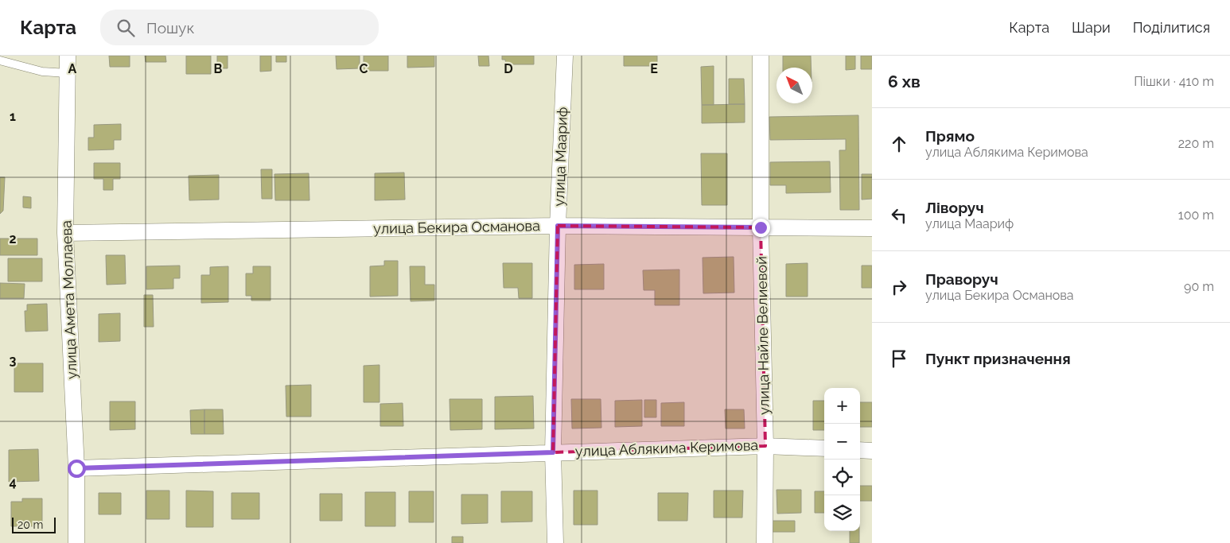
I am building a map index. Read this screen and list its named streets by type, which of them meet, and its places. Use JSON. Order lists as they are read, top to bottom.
{
  "streets": {
    "street": [
      "улица Маариф",
      "улица Бекира Османова",
      "улица Амета Моллаева",
      "улица Найле Велиевой",
      "улица Аблякима Керимова"
    ]
  },
  "crossings": [
    ["улица Маариф", "улица Бекира Османова"],
    ["улица Маариф", "улица Аблякима Керимова"],
    ["улица Бекира Османова", "улица Амета Моллаева"],
    ["улица Бекира Османова", "улица Найле Велиевой"],
    ["улица Амета Моллаева", "улица Аблякима Керимова"],
    ["улица Найле Велиевой", "улица Аблякима Керимова"]
  ],
  "scale_bar": "20 m",
  "north": "top left",
  "page": {
    "header": "Карта",
    "search": "Пошук",
    "nav": ["Карта", "Шари", "Поділитися"],
    "heading": ["6 хв", "Пішки · 410 m"],
    "list": [
      ["Прямо", "улица Аблякима Керимова", "220 m"],
      ["Ліворуч", "улица Маариф", "100 m"],
      ["Праворуч", "улица Бекира Османова", "90 m"],
      "Пункт призначення"
    ],
    "map_buttons": ["+", "−"],
    "scale": "20 m"
  },
  "grid": {
    "columns": [
      "A",
      "B",
      "C",
      "D",
      "E"
    ],
    "rows": [
      "1",
      "2",
      "3",
      "4"
    ]
  }
}
